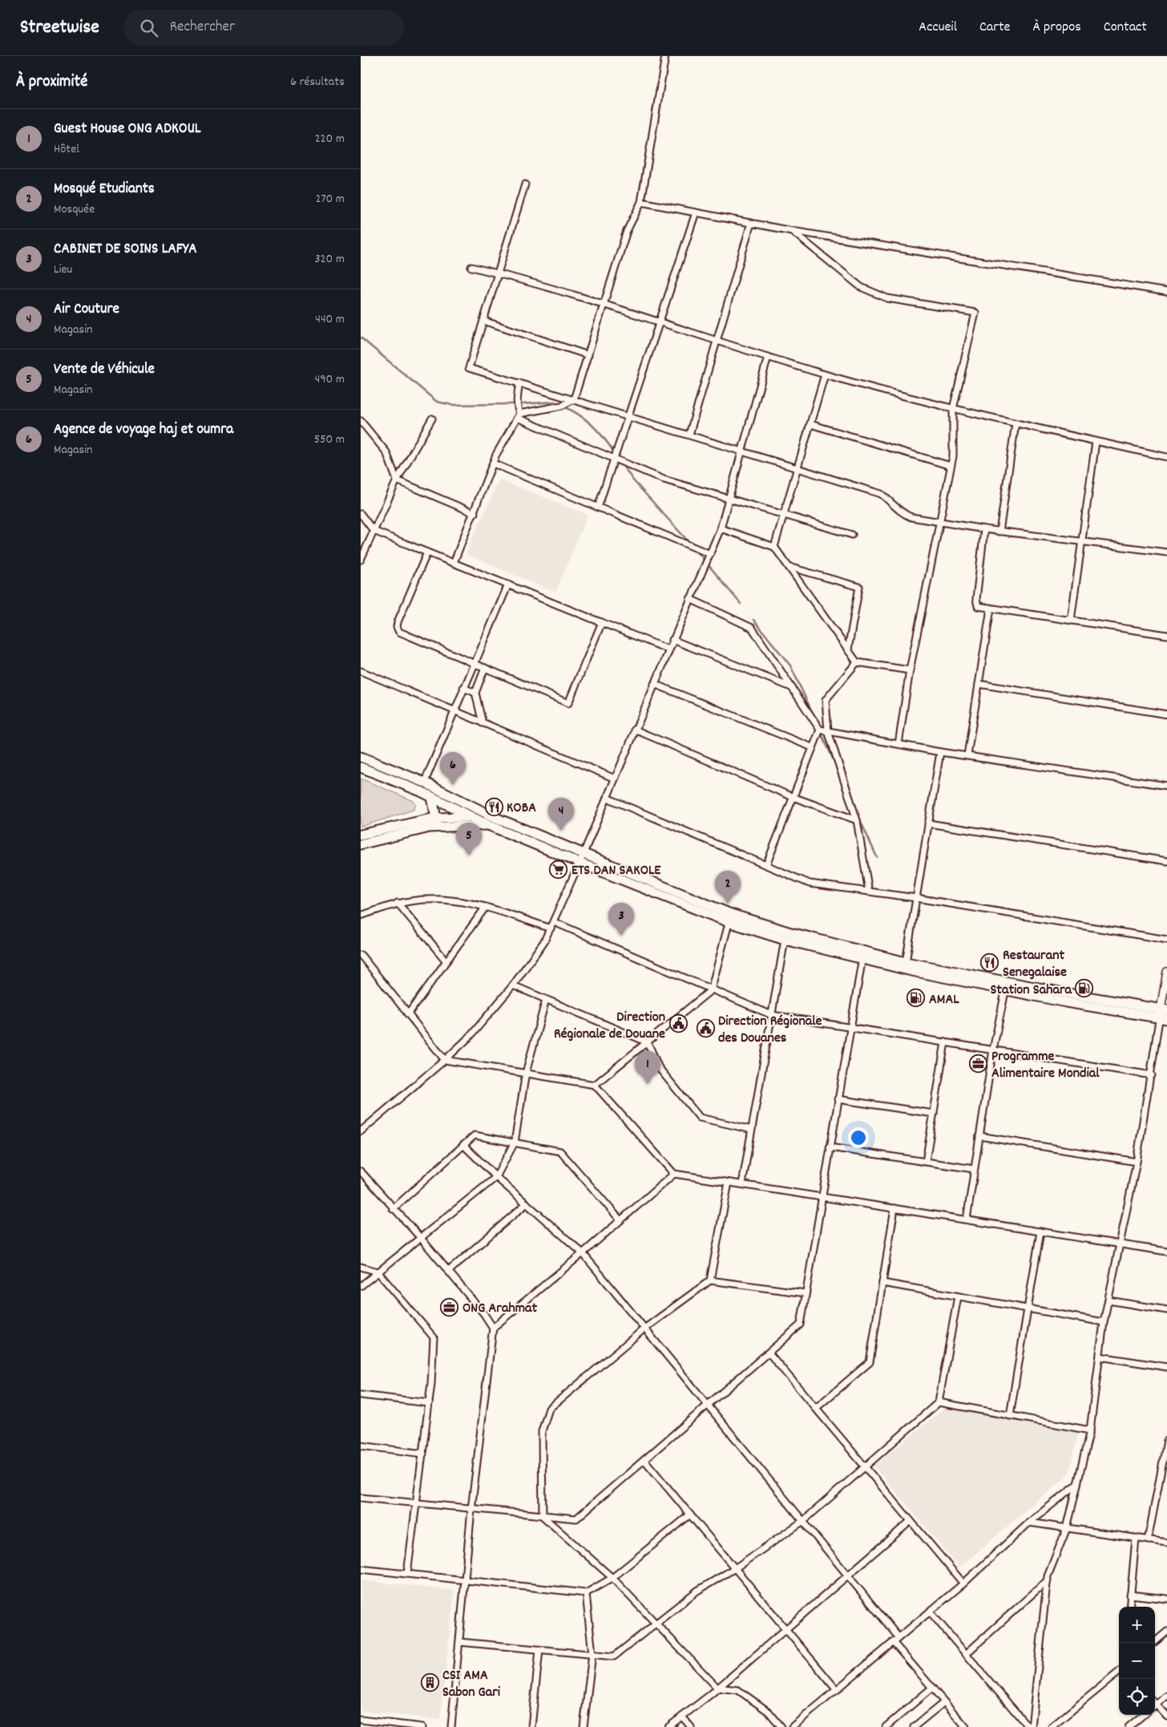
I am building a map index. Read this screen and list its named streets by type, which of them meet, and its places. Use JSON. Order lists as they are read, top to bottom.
{
  "places": {
    "restaurant": ["KOBA", "Restaurant Senegalaise"],
    "supermarket": ["ETS DAN SAKOLE"],
    "fuel station": ["Station Sahara", "AMAL"],
    "public building": ["Direction Régionale de Douane", "Direction Régionale des Douanes"],
    "office": ["Programme Alimentaire Mondial", "ONG Arahmat"],
    "building": ["CSI AMA Sabon Gari"]
  },
  "page": {
    "header": "Streetwise",
    "search": "Rechercher",
    "nav": [
      "Accueil",
      "Carte",
      "À propos",
      "Contact"
    ],
    "heading": ["À proximité", "6 résultats"],
    "list": [
      {
        "mark": "1",
        "name": "Guest House ONG ADKOUL",
        "note": "Hôtel",
        "value": "220 m"
      },
      {
        "mark": "2",
        "name": "Mosqué Etudiants",
        "note": "Mosquée",
        "value": "270 m"
      },
      {
        "mark": "3",
        "name": "CABINET DE SOINS LAFYA",
        "note": "Lieu",
        "value": "320 m"
      },
      {
        "mark": "4",
        "name": "Air Couture",
        "note": "Magasin",
        "value": "440 m"
      },
      {
        "mark": "5",
        "name": "Vente de Véhicule",
        "note": "Magasin",
        "value": "490 m"
      },
      {
        "mark": "6",
        "name": "Agence de voyage haj et oumra",
        "note": "Magasin",
        "value": "550 m"
      }
    ],
    "pins": [
      "6",
      "4",
      "5",
      "2",
      "3",
      "1"
    ],
    "map_buttons": ["+", "−"]
  }
}
